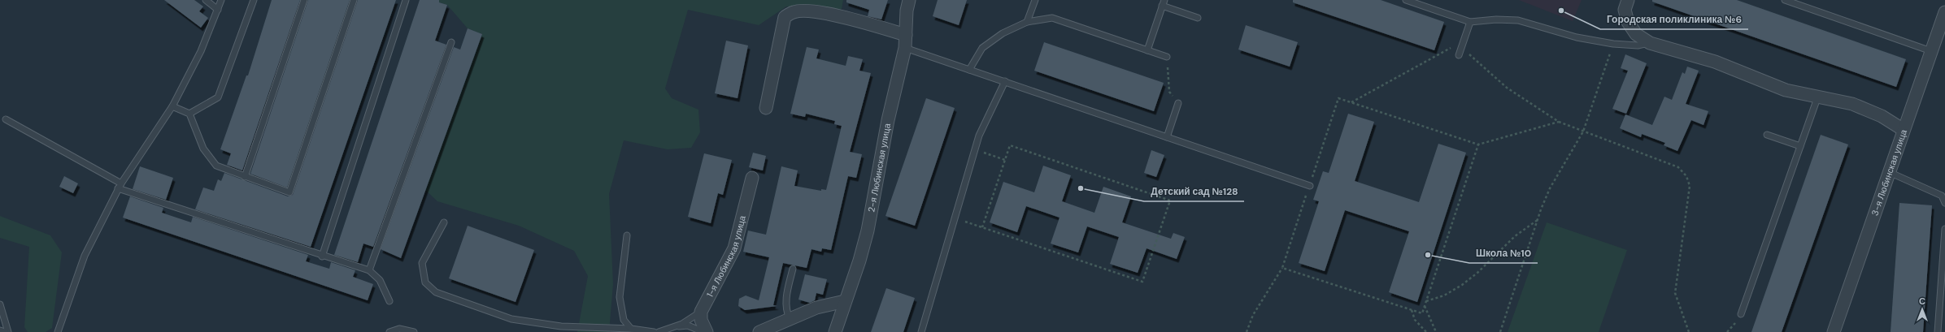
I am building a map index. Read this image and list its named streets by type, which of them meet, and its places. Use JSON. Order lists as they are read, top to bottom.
{
  "streets": {
    "street": ["2-я Любинская улица", "3-я Любинская улица", "1-я Любинская улица"]
  },
  "places": ["Городская поликлиника №6", "Детский сад №128", "Школа №10"],
  "north": "top"
}
